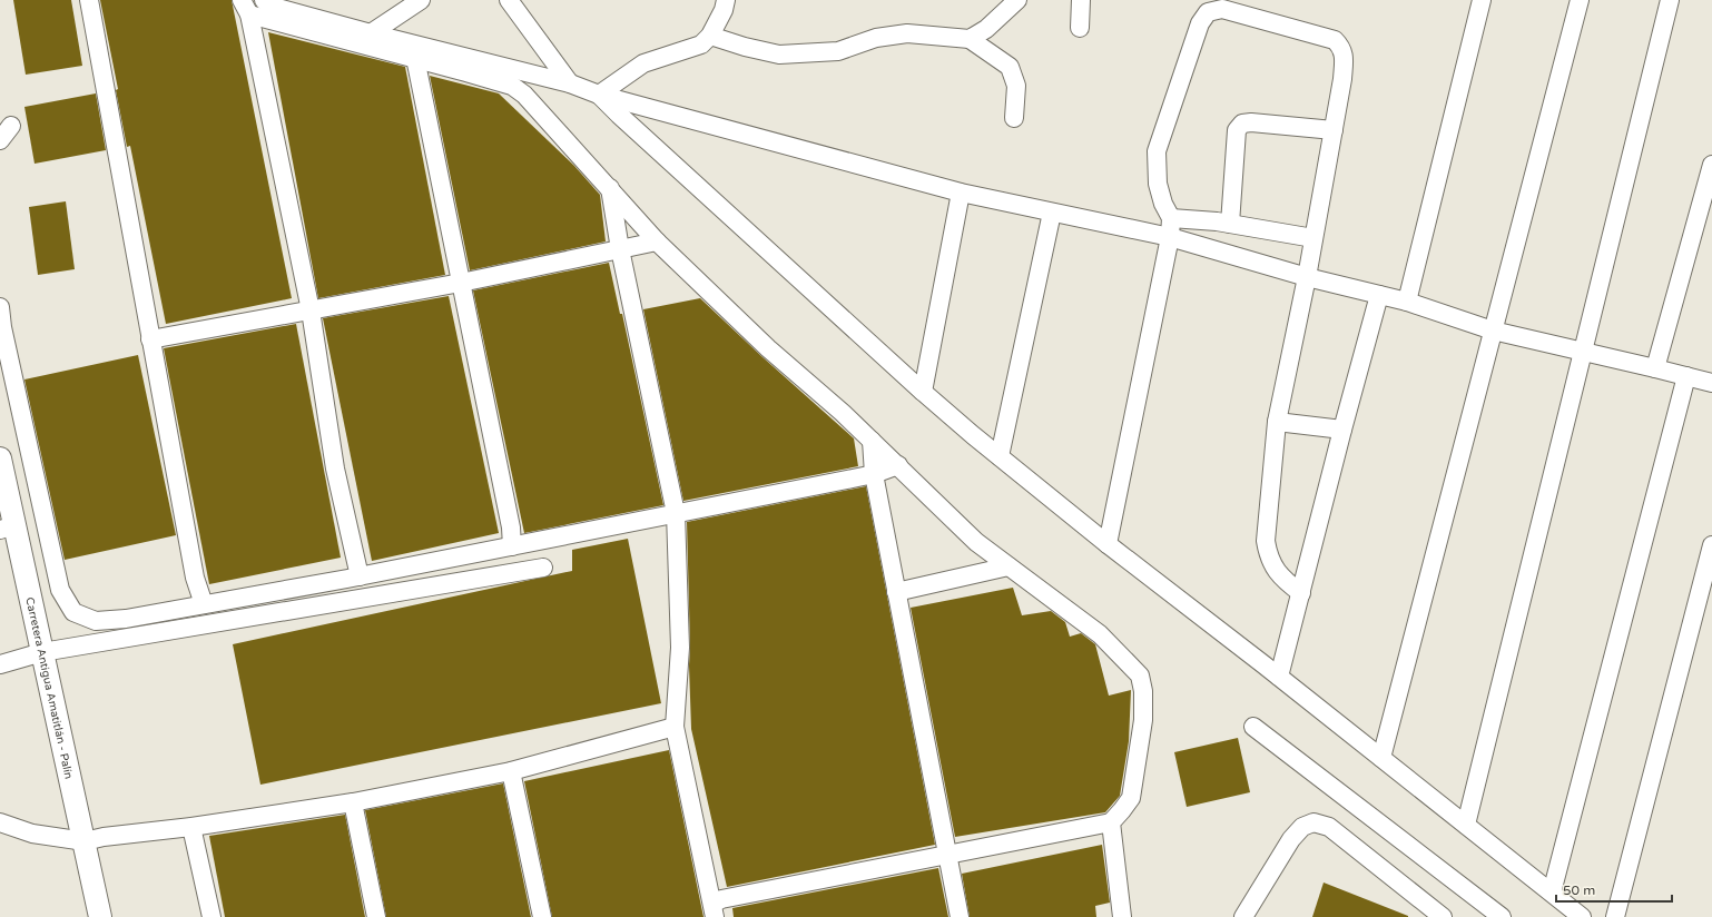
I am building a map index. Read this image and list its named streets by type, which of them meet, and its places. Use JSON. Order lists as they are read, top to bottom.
{
  "streets": {
    "main road": ["Carretera Antigua Amatitlán - Palín"]
  },
  "scale_bar": "50 m"
}
